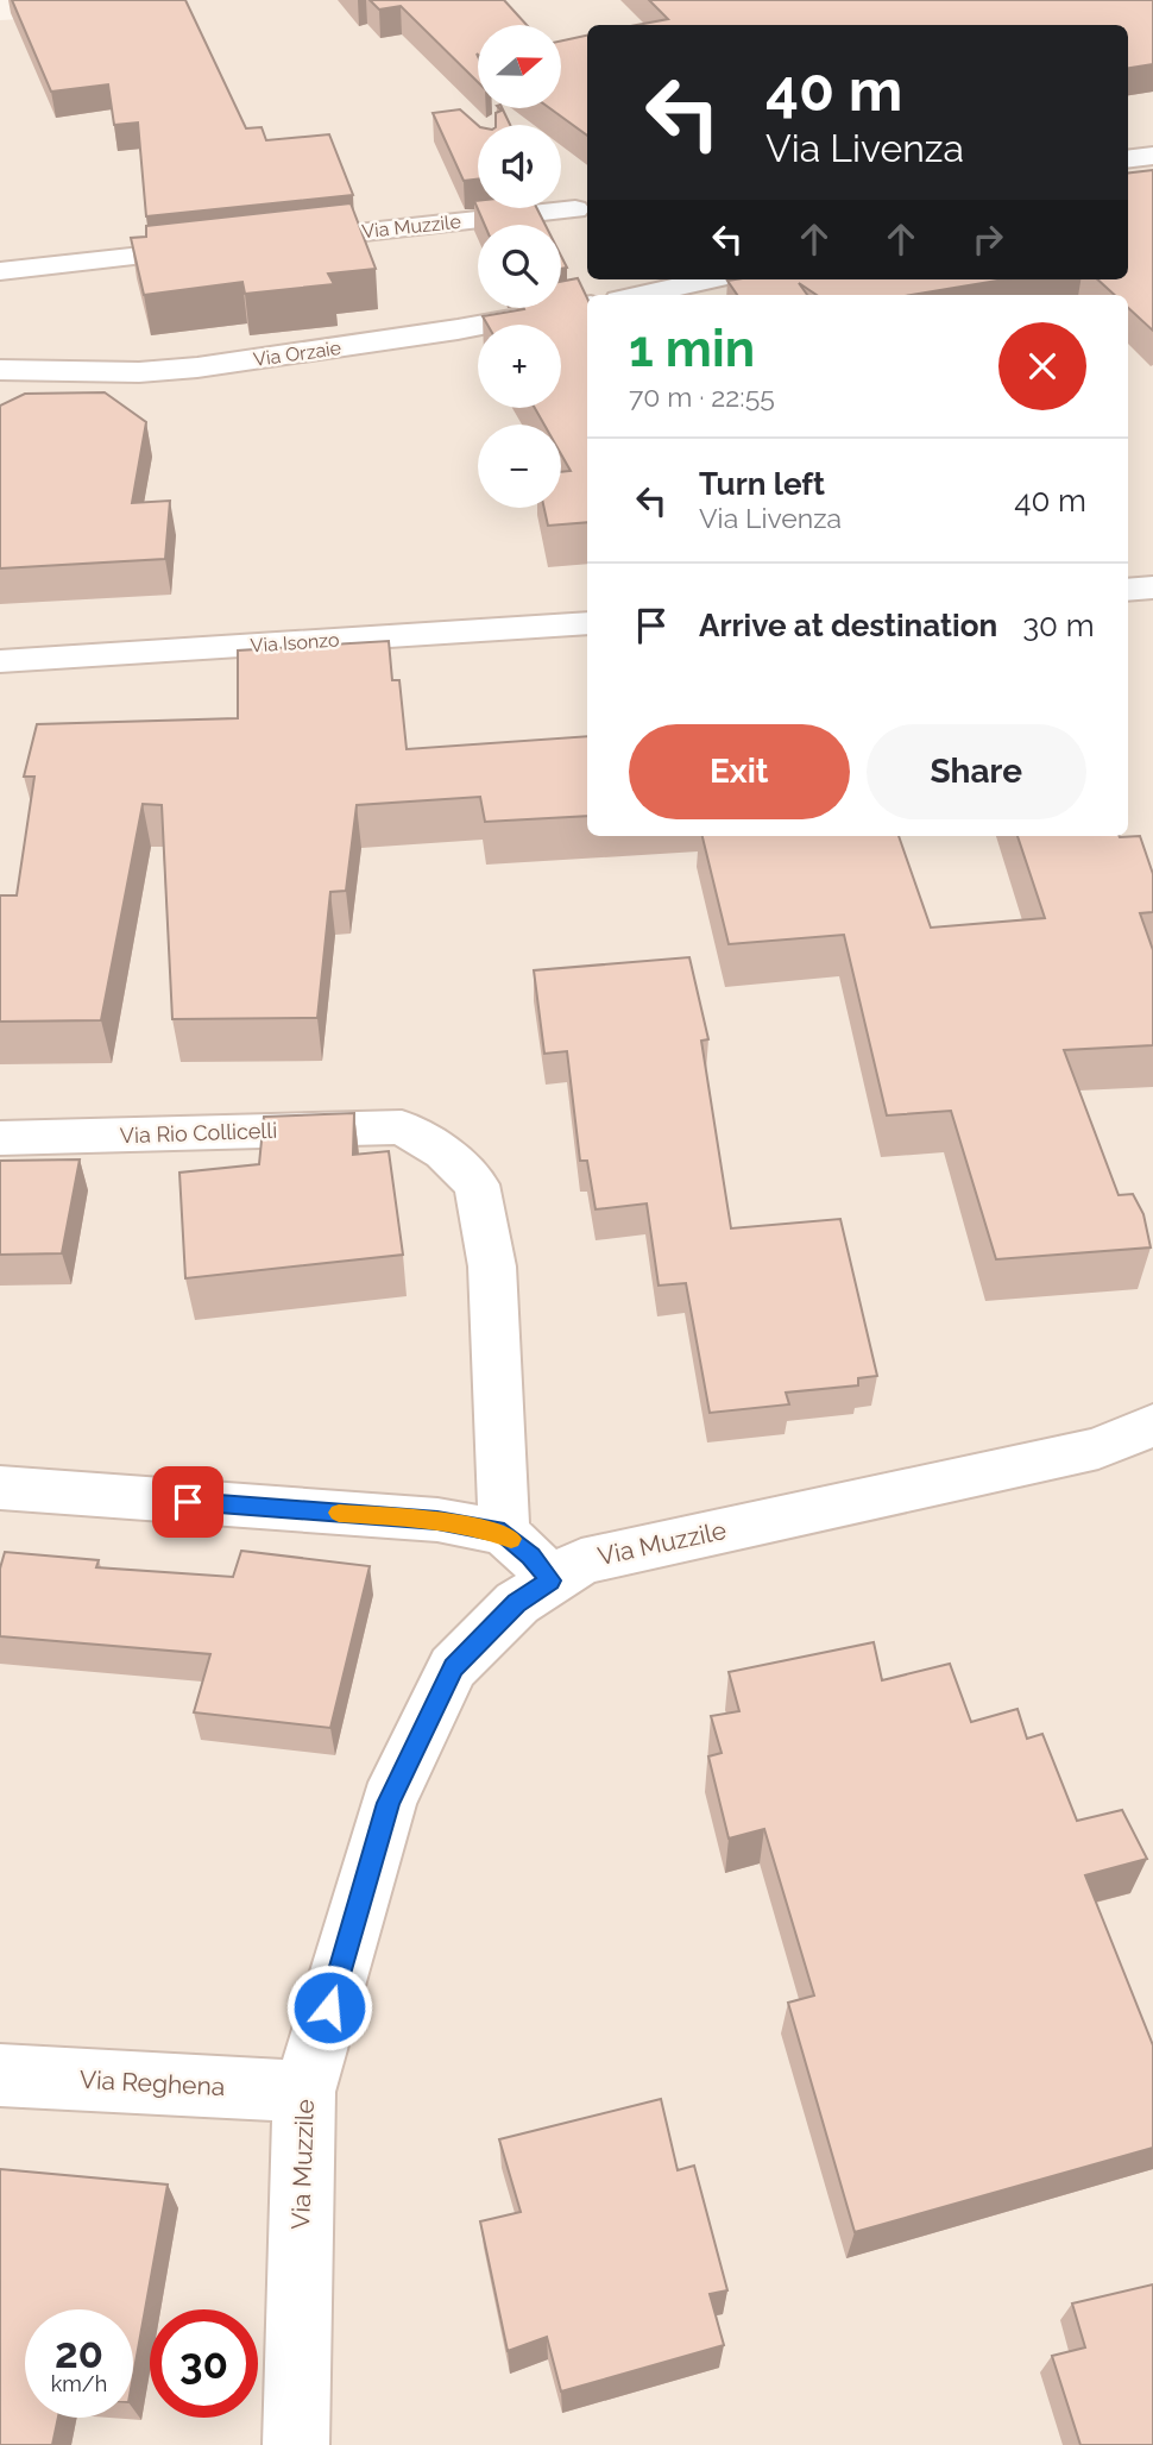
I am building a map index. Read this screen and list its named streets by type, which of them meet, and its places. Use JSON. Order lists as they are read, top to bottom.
{
  "streets": {
    "street": [
      "Via Muzzile",
      "Via Orzaie",
      "Via Isonzo",
      "Via Rio Collicelli",
      "Via Reghena"
    ]
  },
  "crossings": [
    ["Via Muzzile", "Via Reghena"]
  ],
  "north": "right",
  "page": {
    "map_buttons": ["+", "−"],
    "turn": ["40 m", "Via Livenza"],
    "heading": ["1 min", "70 m · 22:55"],
    "list": [
      {
        "name": "Turn left",
        "note": "Via Livenza",
        "value": "40 m"
      },
      {
        "name": "Arrive at destination",
        "value": "30 m"
      }
    ],
    "buttons": ["Exit", "Share"],
    "speed": "20 km/h",
    "limit": "30"
  }
}
